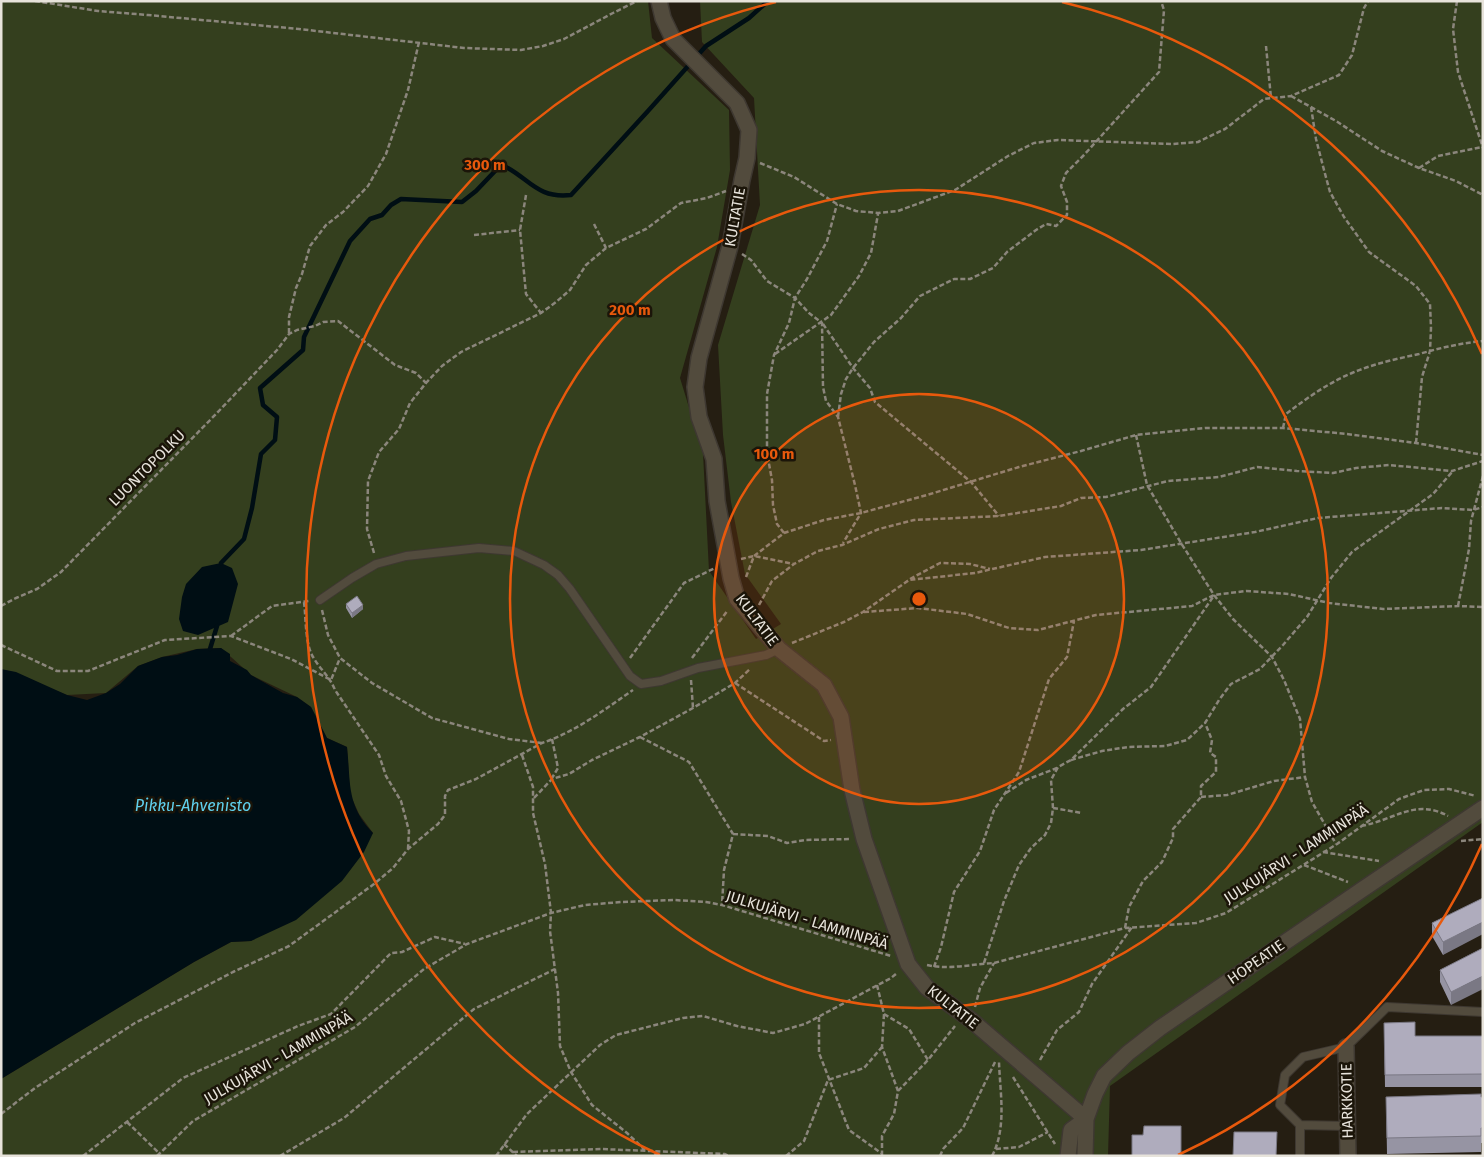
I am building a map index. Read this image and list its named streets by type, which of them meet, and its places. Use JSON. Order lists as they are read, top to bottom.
{
  "streets": {
    "street": ["KULTATIE", "HOPEATIE", "HARKKOTIE"],
    "path": ["LUONTOPOLKU", "JULKUJÄRVI - LAMMINPÄÄ"]
  },
  "crossings": [
    ["KULTATIE", "JULKUJÄRVI - LAMMINPÄÄ"],
    ["KULTATIE", "HOPEATIE"],
    ["JULKUJÄRVI - LAMMINPÄÄ", "HOPEATIE"]
  ],
  "water": ["Pikku-Ahvenisto"],
  "rings": ["300 m", "200 m", "100 m"]
}
